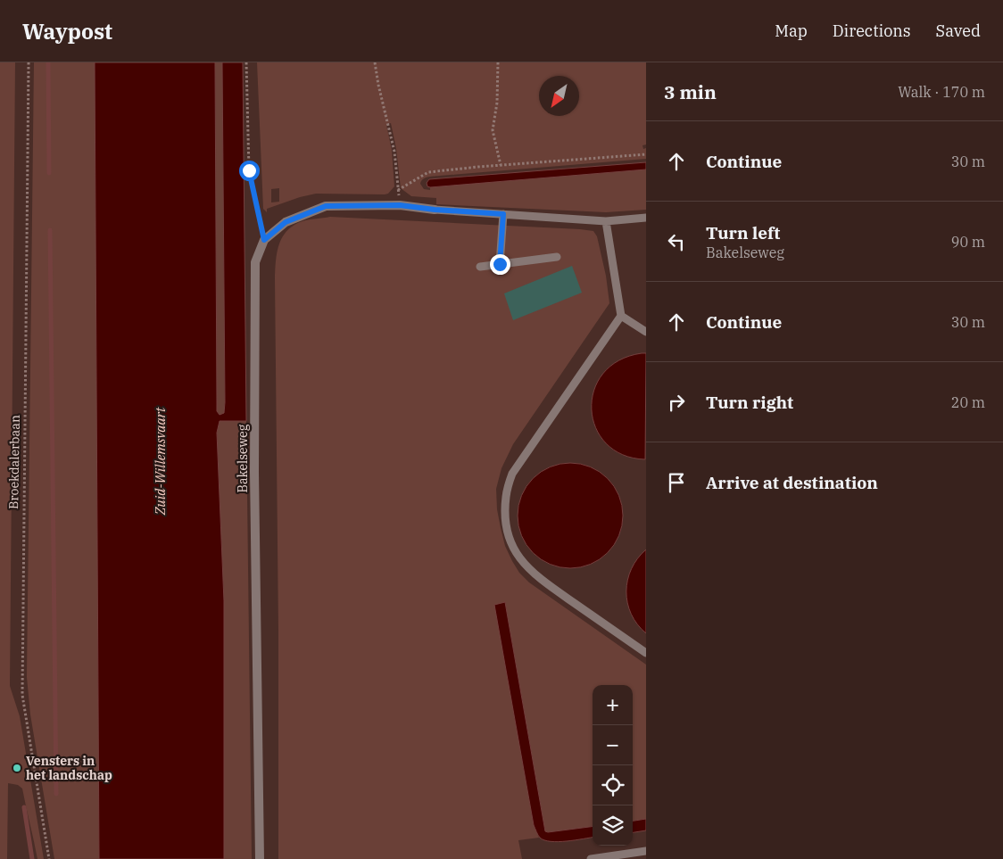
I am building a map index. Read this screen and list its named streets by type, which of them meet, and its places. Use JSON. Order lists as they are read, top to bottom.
{
  "streets": {
    "street": ["Bakelseweg"],
    "path": ["Broekdalerbaan"]
  },
  "water": ["Zuid-Willemsvaart"],
  "places": ["Vensters in het landschap"],
  "north": "bottom left",
  "page": {
    "header": "Waypost",
    "nav": ["Map", "Directions", "Saved"],
    "heading": ["3 min", "Walk · 170 m"],
    "list": [
      ["Continue", "30 m"],
      ["Turn left", "Bakelseweg", "90 m"],
      ["Continue", "30 m"],
      ["Turn right", "20 m"],
      "Arrive at destination"
    ],
    "map_buttons": ["+", "−"]
  }
}
